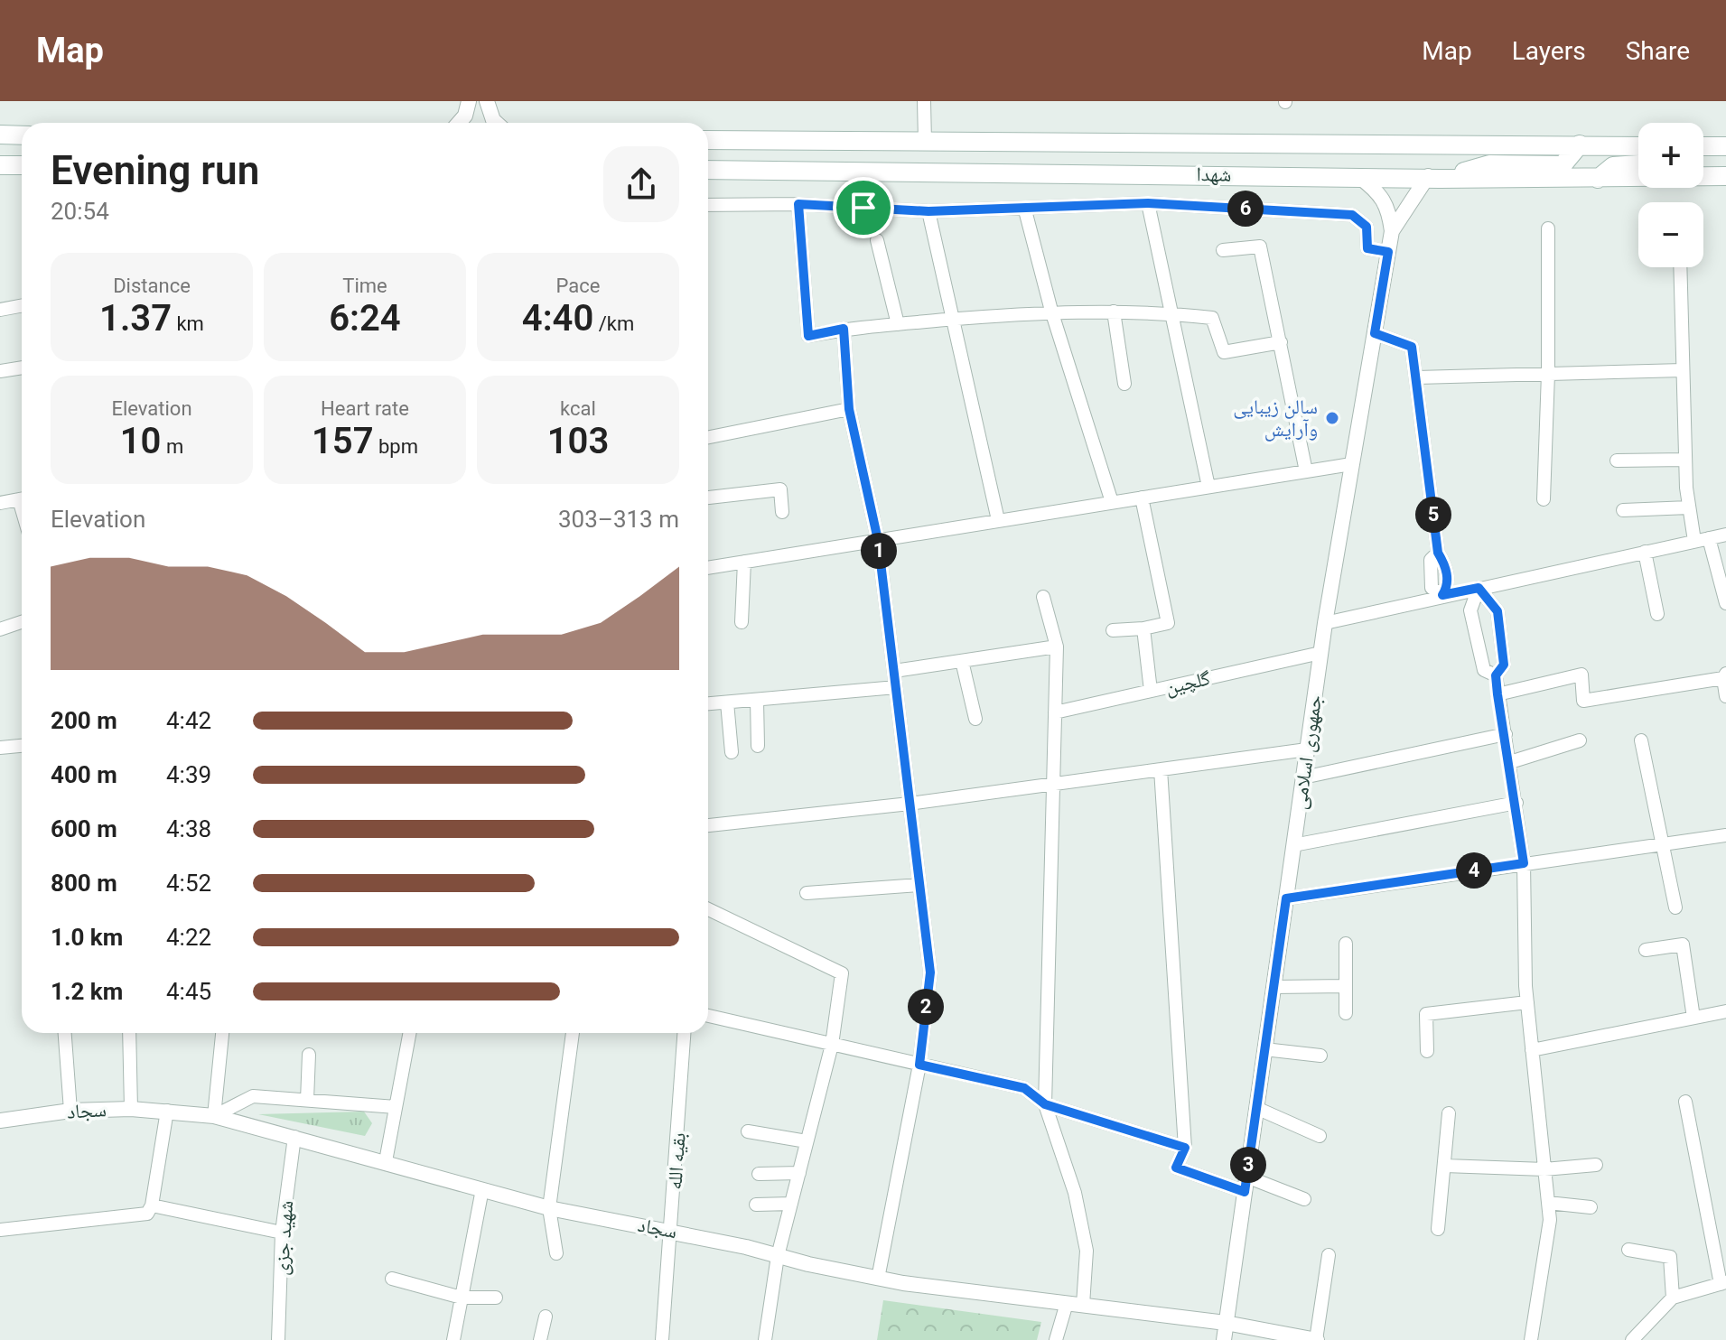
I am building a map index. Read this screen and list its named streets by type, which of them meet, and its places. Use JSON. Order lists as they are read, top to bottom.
{
  "streets": {
    "main road": ["شهدا"],
    "street": [
      "گلچین",
      "جمهوری اسلامی",
      "سجاد",
      "بقیه الله",
      "شهید جزی"
    ]
  },
  "crossings": [
    ["شهدا", "جمهوری اسلامی"],
    ["گلچین", "جمهوری اسلامی"],
    ["جمهوری اسلامی", "سجاد"],
    ["سجاد", "بقیه الله"],
    ["سجاد", "شهید جزی"]
  ],
  "places": ["سالن زیبایی وآرایش"],
  "page": {
    "header": "Map",
    "nav": ["Map", "Layers", "Share"],
    "map_buttons": ["+", "−"],
    "heading": ["Evening run", "20:54"],
    "pins": [
      "6",
      "5",
      "1",
      "4",
      "2",
      "3"
    ],
    "stats": [
      ["Distance", "1.37 km"],
      ["Time", "6:24"],
      ["Pace", "4:40 /km"],
      ["Elevation", "10 m"],
      ["Heart rate", "157 bpm"],
      ["kcal", "103"]
    ],
    "chart": ["Elevation", "303–313 m"],
    "list": [
      {
        "name": "200 m",
        "note": "4:42"
      },
      {
        "name": "400 m",
        "note": "4:39"
      },
      {
        "name": "600 m",
        "note": "4:38"
      },
      {
        "name": "800 m",
        "note": "4:52"
      },
      {
        "name": "1.0 km",
        "note": "4:22"
      },
      {
        "name": "1.2 km",
        "note": "4:45"
      }
    ]
  }
}
